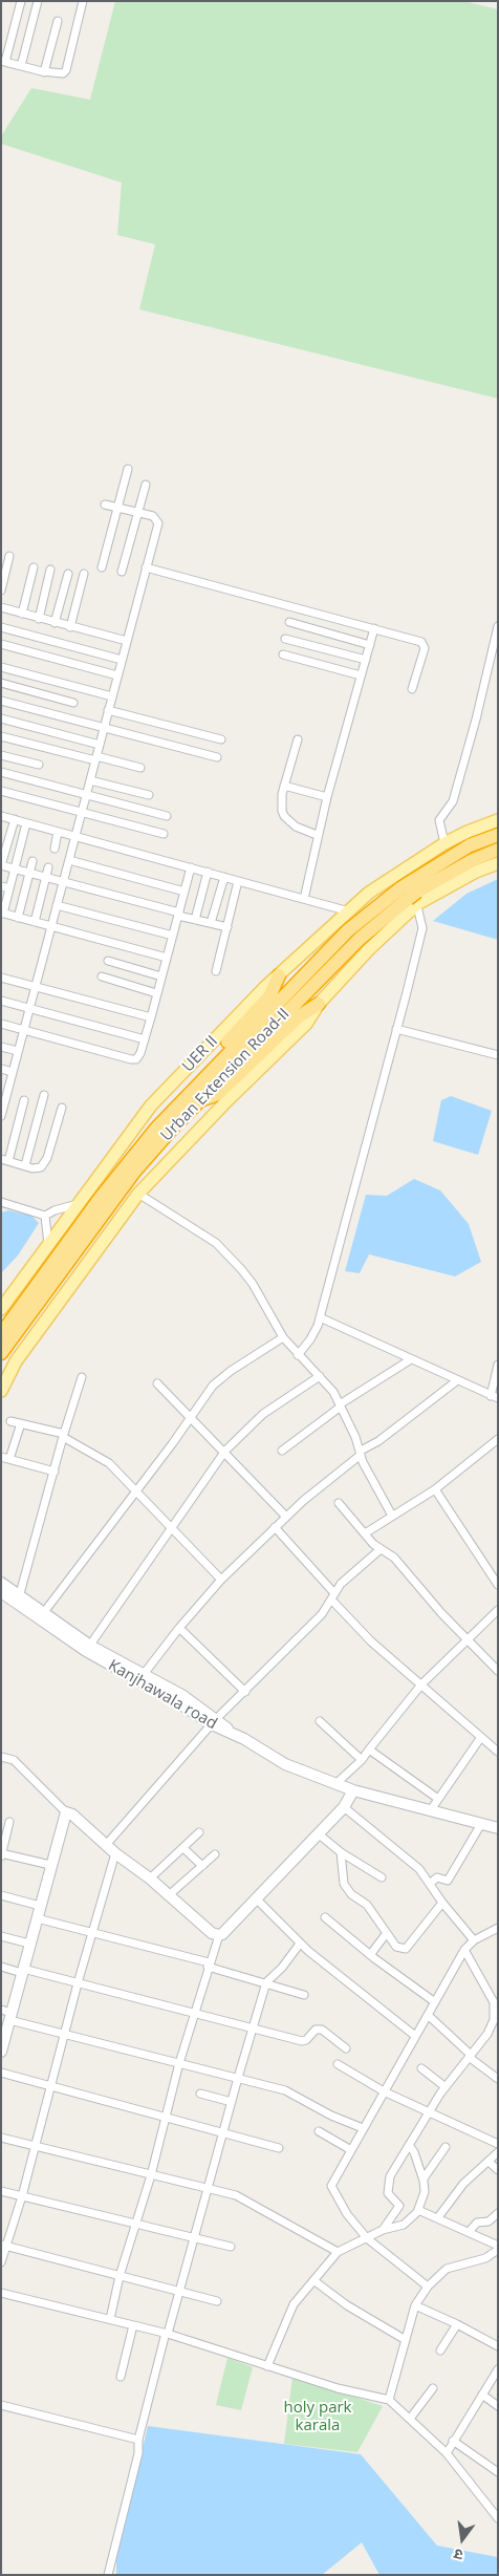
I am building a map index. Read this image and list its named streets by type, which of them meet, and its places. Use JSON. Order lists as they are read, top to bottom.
{
  "streets": {
    "highway": ["Urban Extension Road-II"],
    "main road": ["UER II"],
    "street": ["Kanjhawala road"]
  },
  "crossings": [
    ["UER II", "Urban Extension Road-II"]
  ],
  "parks": ["holy park karala"],
  "north": "bottom"
}
